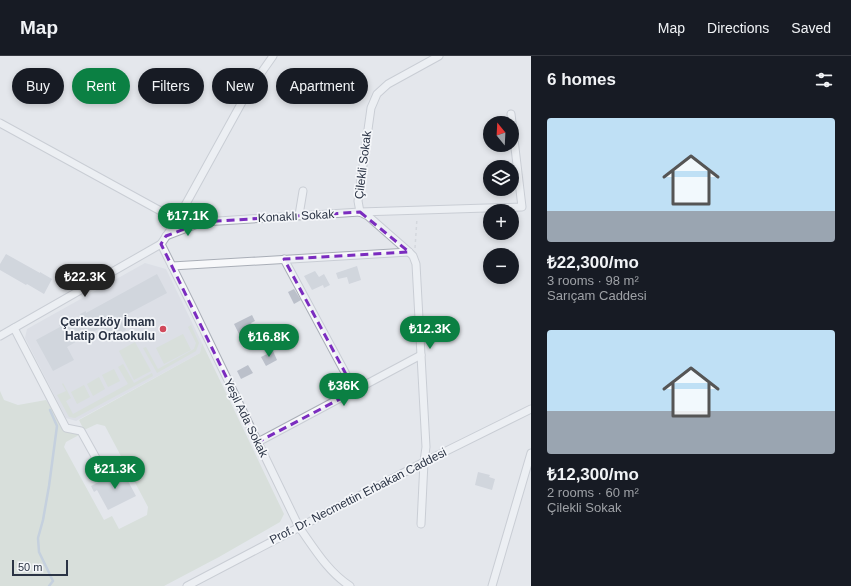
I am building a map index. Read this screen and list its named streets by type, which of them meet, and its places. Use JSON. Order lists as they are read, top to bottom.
{
  "streets": {
    "street": [
      "Çilekli Sokak",
      "Konaklı Sokak",
      "Yeşil Ada Sokak",
      "Prof. Dr. Necmettin Erbakan Caddesi"
    ]
  },
  "crossings": [
    ["Çilekli Sokak", "Konaklı Sokak"],
    ["Yeşil Ada Sokak", "Prof. Dr. Necmettin Erbakan Caddesi"]
  ],
  "places": ["Çerkezköy İmam Hatip Ortaokulu"],
  "scale_bar": "50 m",
  "north": "top",
  "page": {
    "header": "Map",
    "nav": ["Map", "Directions", "Saved"],
    "heading": "6 homes",
    "chip": [
      "Buy",
      "Rent",
      "Filters",
      "New",
      "Apartment"
    ],
    "list": [
      {
        "name": "₺22,300/mo",
        "note": "3 rooms · 98 m² · Sarıçam Caddesi"
      },
      {
        "name": "₺12,300/mo",
        "note": "2 rooms · 60 m² · Çilekli Sokak"
      }
    ],
    "map_buttons": ["+", "−"],
    "price": [
      "₺17.1K",
      "₺22.3K",
      "₺12.3K",
      "₺16.8K",
      "₺36K",
      "₺21.3K"
    ],
    "scale": "50 m"
  }
}
